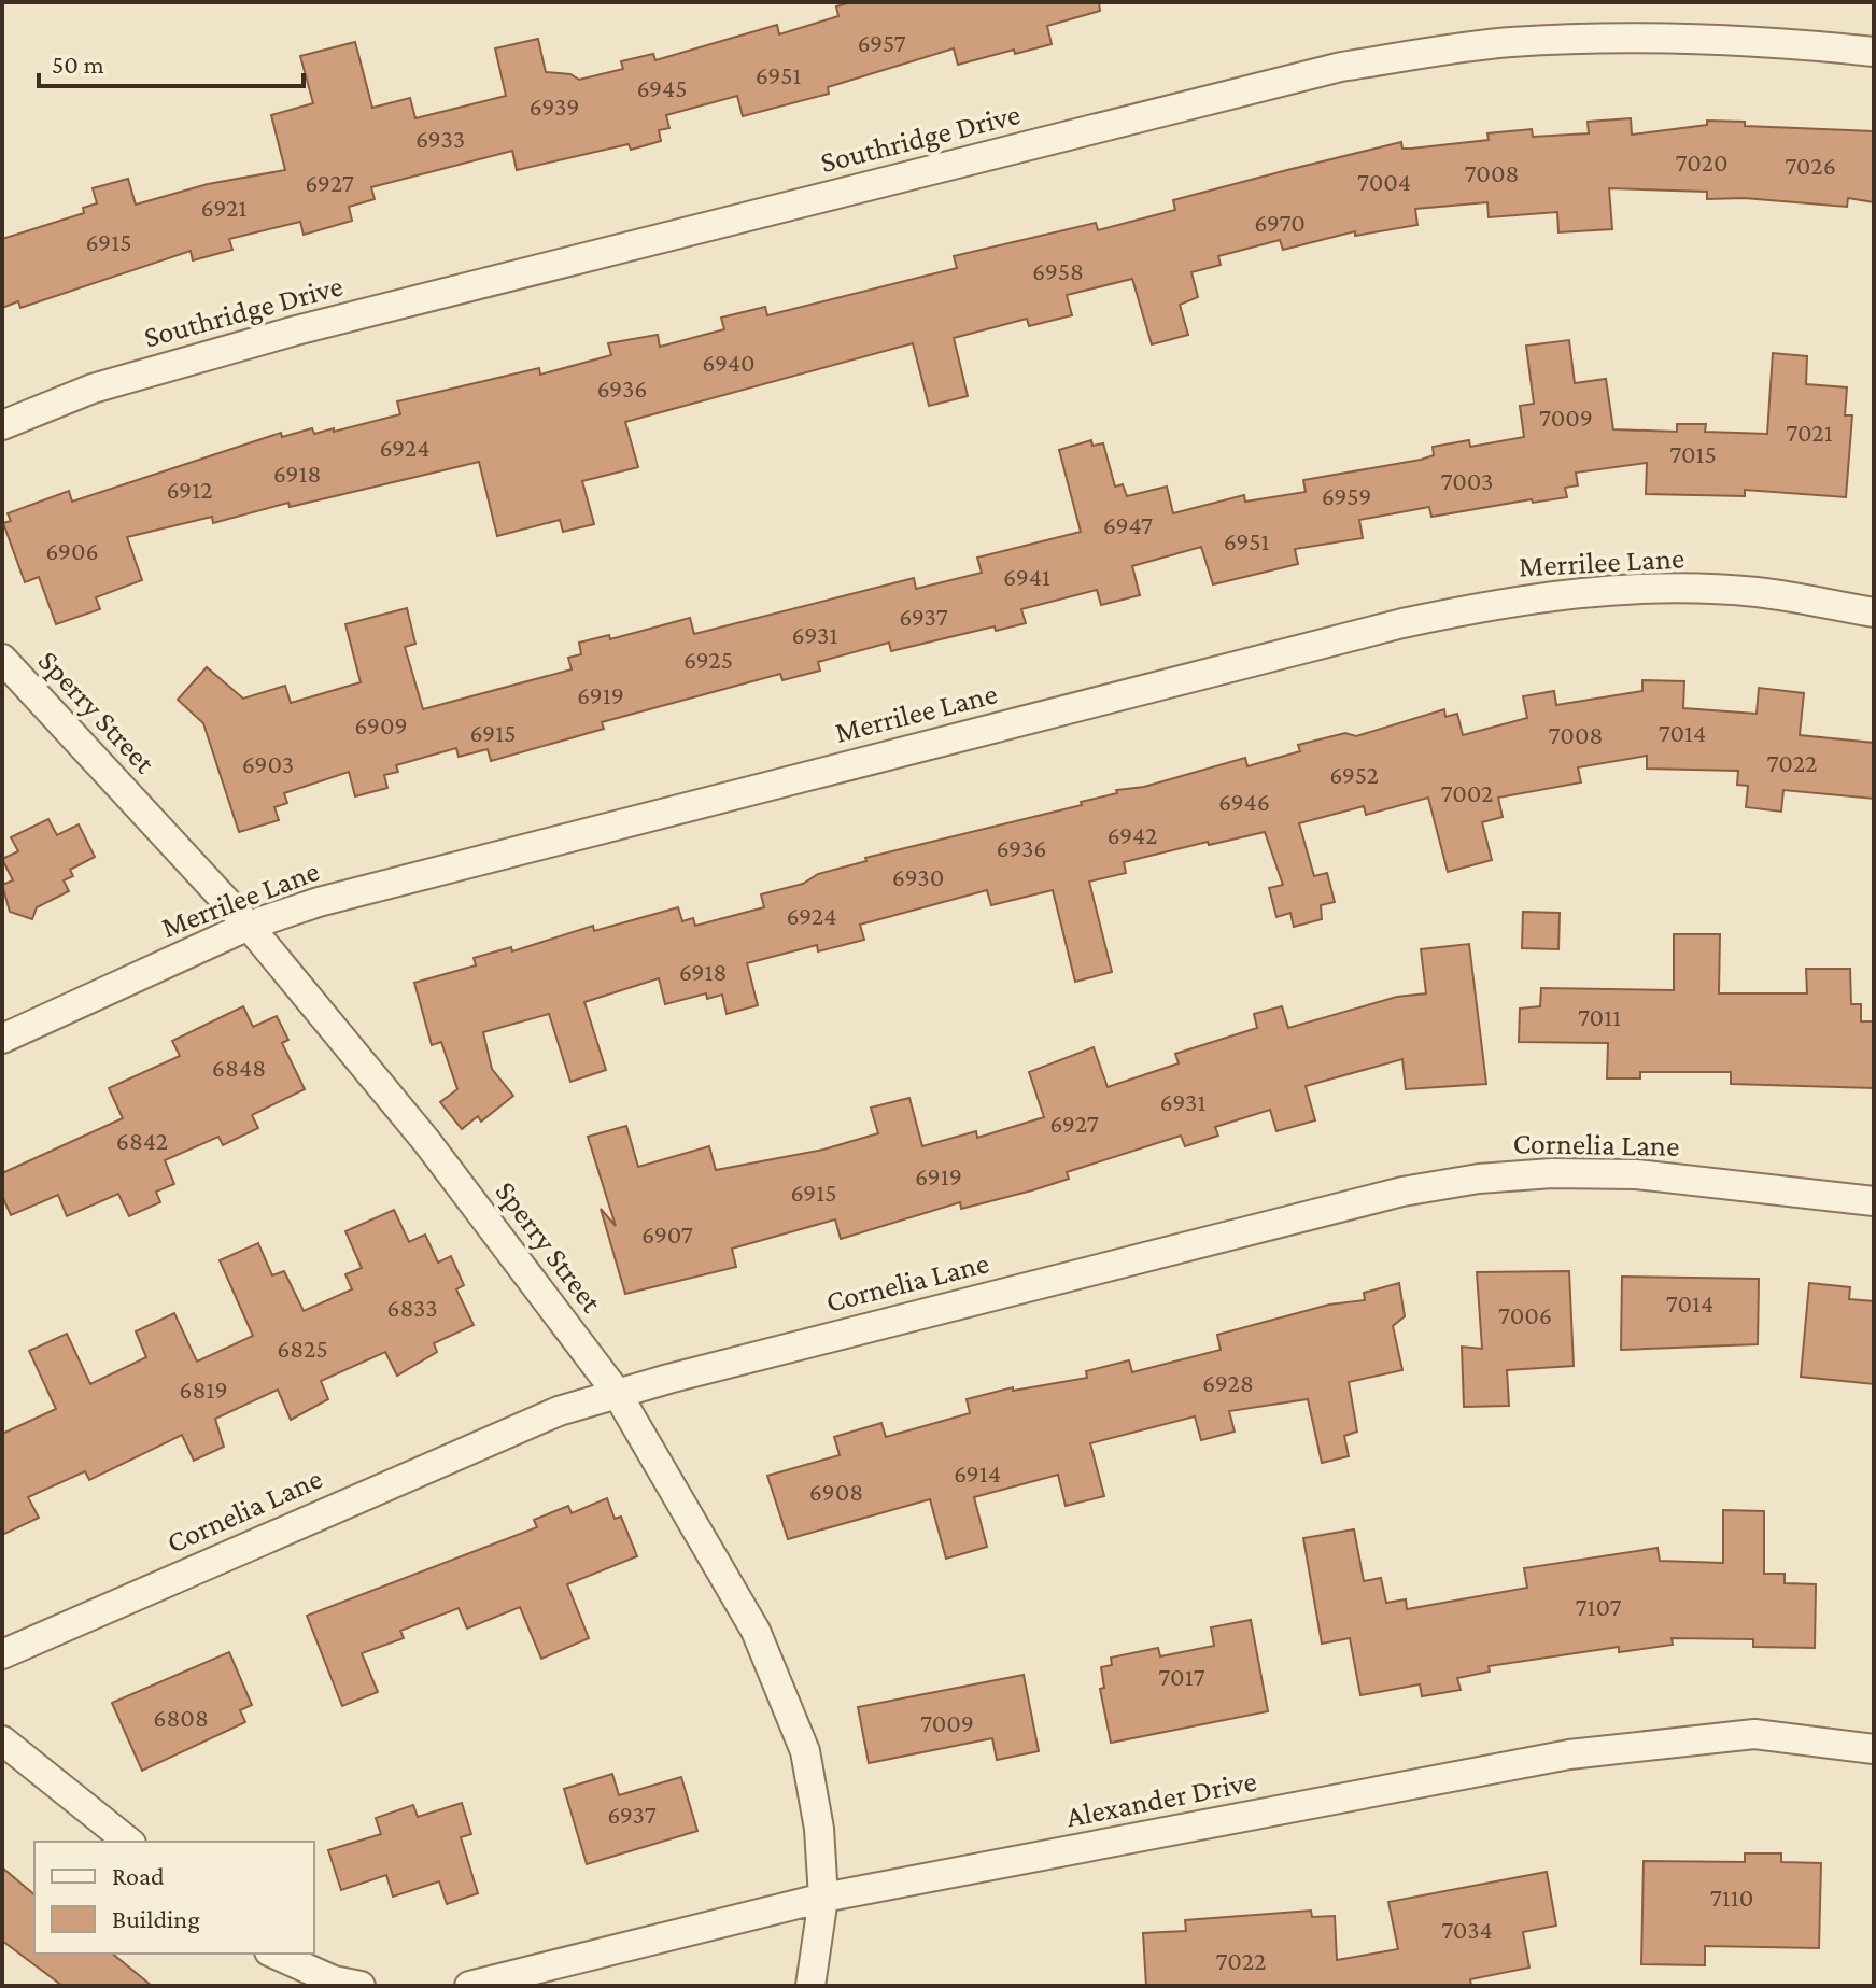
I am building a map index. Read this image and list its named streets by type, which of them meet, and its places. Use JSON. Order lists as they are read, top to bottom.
{
  "streets": {
    "street": [
      "Southridge Drive",
      "Merrilee Lane",
      "Sperry Street",
      "Cornelia Lane",
      "Alexander Drive"
    ]
  },
  "crossings": [
    ["Merrilee Lane", "Sperry Street"],
    ["Sperry Street", "Cornelia Lane"],
    ["Sperry Street", "Alexander Drive"]
  ],
  "house_numbers": [
    "6957",
    "6951",
    "6945",
    "6939",
    "6933",
    "7020",
    "7026",
    "7008",
    "7004",
    "6927",
    "6921",
    "6970",
    "6915",
    "6958",
    "6940",
    "6936",
    "7009",
    "7021",
    "6924",
    "7015",
    "6918",
    "7003",
    "6912",
    "6959",
    "6947",
    "6951",
    "6906",
    "6941",
    "6937",
    "6931",
    "6925",
    "6919",
    "6909",
    "6915",
    "7014",
    "7008",
    "7022",
    "6903",
    "6952",
    "7002",
    "6946",
    "6942",
    "6936",
    "6930",
    "6924",
    "6918",
    "7011",
    "6848",
    "6931",
    "6927",
    "6842",
    "6919",
    "6915",
    "6907",
    "7014",
    "6833",
    "7006",
    "6825",
    "6928",
    "6819",
    "6914",
    "6908",
    "7107",
    "7017",
    "6808",
    "7009",
    "6937",
    "7110",
    "7034",
    "7022"
  ],
  "legend": ["Road", "Building"],
  "scale_bar": "50 m"
}
